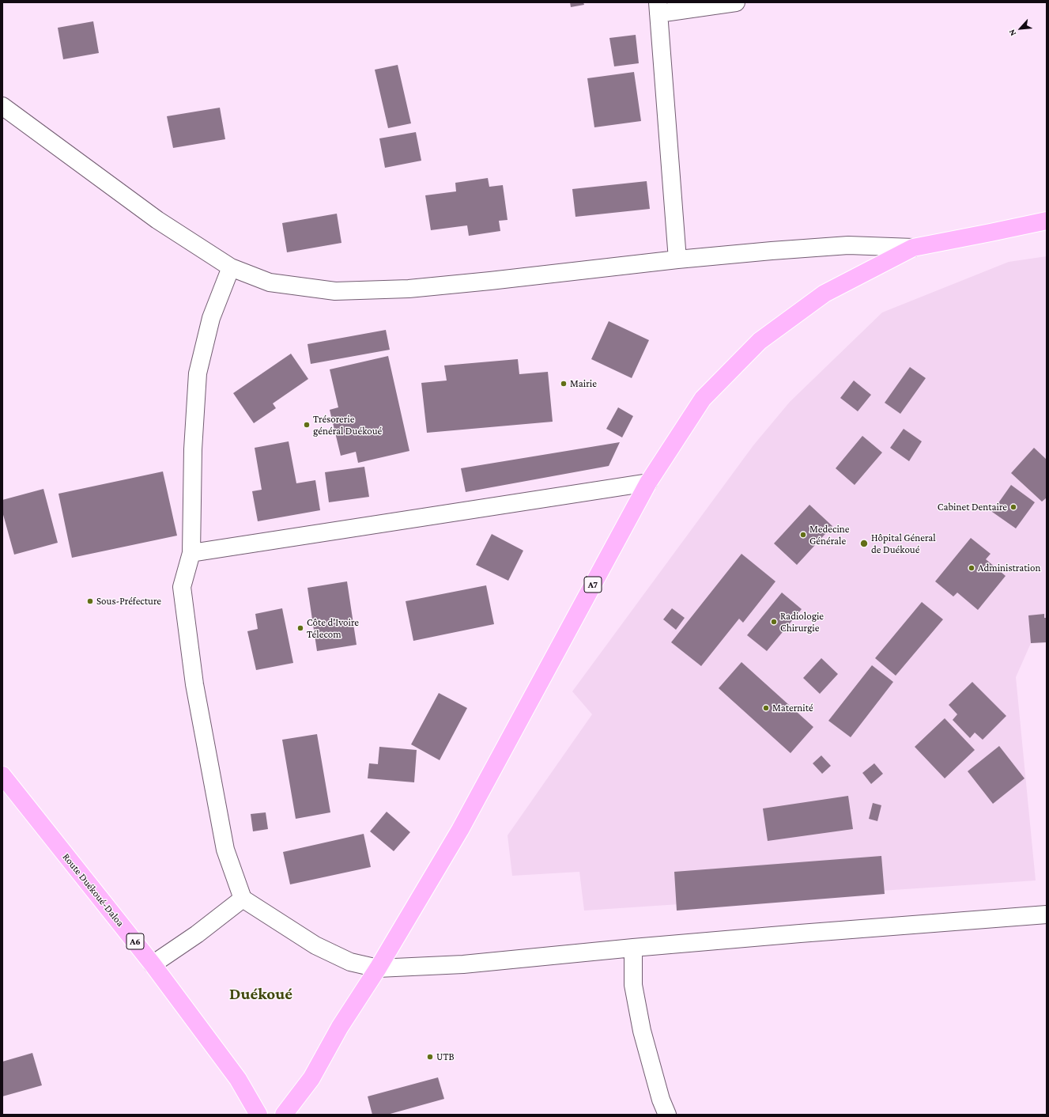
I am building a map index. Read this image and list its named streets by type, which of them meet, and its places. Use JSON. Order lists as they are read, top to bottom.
{
  "streets": {
    "highway": ["A7", "Route Duékoué-Daloa", "A6"]
  },
  "districts": ["Duékoué"],
  "places": [
    "Mairie",
    "Trésorerie général Duékoué",
    "Cabinet Dentaire",
    "Medecine Générale",
    "Hôpital Géneral de Duékoué",
    "Administration",
    "Sous-Préfecture",
    "Radiologie Chirurgie",
    "Côte d'Ivoire Télecom",
    "Maternité",
    "UTB"
  ],
  "north": "bottom left"
}
